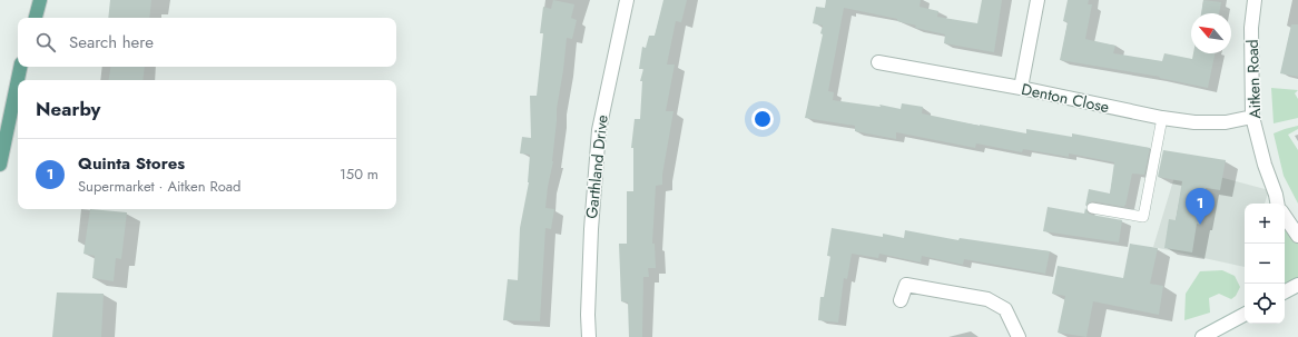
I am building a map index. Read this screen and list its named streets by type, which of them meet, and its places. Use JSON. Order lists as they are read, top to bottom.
{
  "streets": {
    "street": ["Aitken Road", "Denton Close", "Garthland Drive"]
  },
  "crossings": [
    ["Aitken Road", "Denton Close"]
  ],
  "north": "top left",
  "page": {
    "search": "Search here",
    "heading": "Nearby",
    "list": [
      {
        "mark": "1",
        "name": "Quinta Stores",
        "note": "Supermarket · Aitken Road",
        "value": "150 m"
      }
    ],
    "pins": "1",
    "map_buttons": ["+", "−"]
  }
}
